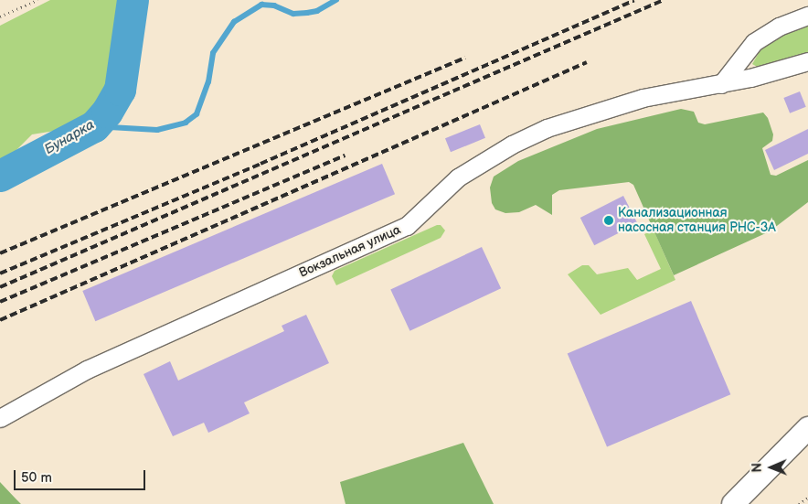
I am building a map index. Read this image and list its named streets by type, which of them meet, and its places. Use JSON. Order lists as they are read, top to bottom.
{
  "streets": {
    "street": ["Вокзальная улица"]
  },
  "water": ["Бунарка"],
  "places": ["Канализационная насосная станция РНС-3А"],
  "scale_bar": "50 m",
  "north": "left"
}
